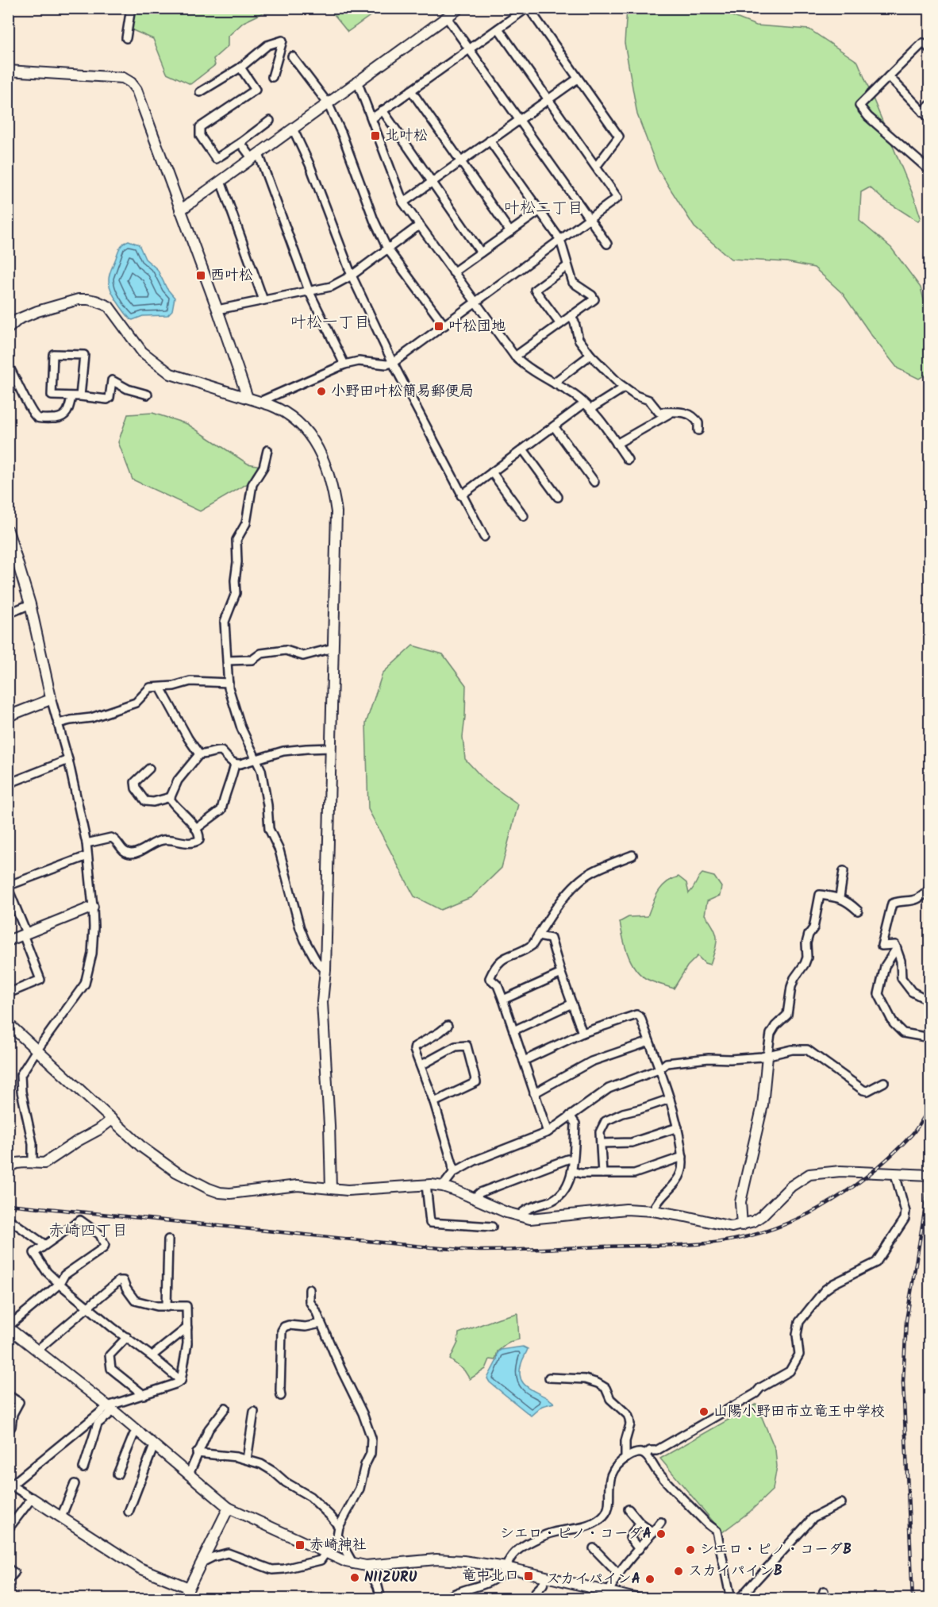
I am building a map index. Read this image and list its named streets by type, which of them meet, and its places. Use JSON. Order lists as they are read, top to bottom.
{
  "districts": ["叶松二丁目", "叶松一丁目", "赤崎四丁目"],
  "places": {
    "transit": [
      "北叶松",
      "西叶松",
      "叶松団地",
      "赤崎神社",
      "竜中北口"
    ],
    "other": [
      "小野田叶松簡易郵便局",
      "山陽小野田市立竜王中学校",
      "シエロ・ピノ・コーダA",
      "シエロ・ピノ・コーダB",
      "スカイパインB",
      "NIIZURU",
      "スカイパインA"
    ]
  }
}
